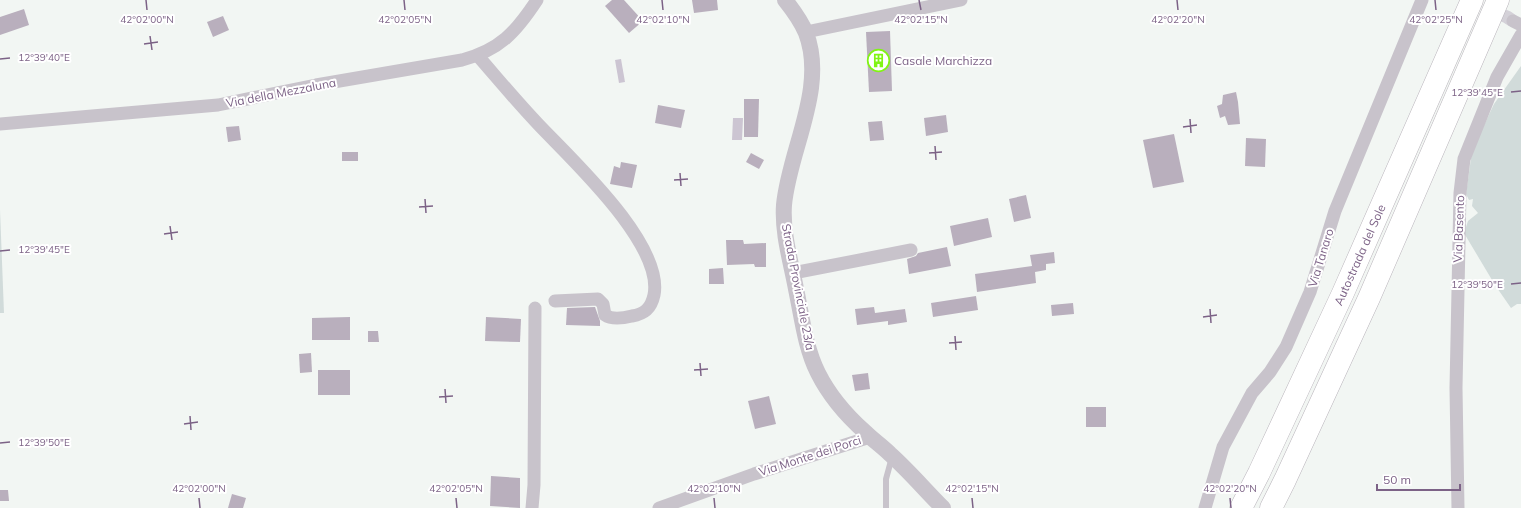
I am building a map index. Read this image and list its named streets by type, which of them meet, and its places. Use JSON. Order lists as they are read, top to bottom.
{
  "streets": {
    "highway": ["Autostrada del Sole"],
    "street": [
      "Via della Mezzaluna",
      "Via Basento",
      "Via Tanaro",
      "Strada Provinciale 23/a",
      "Via Monte dei Porci"
    ]
  },
  "crossings": [
    ["Strada Provinciale 23/a", "Via Monte dei Porci"]
  ],
  "places": {
    "building": ["Casale Marchizza"]
  },
  "scale_bar": "50 m",
  "coordinates": [
    "42°02'00\"N",
    "42°02'05\"N",
    "42°02'10\"N",
    "42°02'15\"N",
    "42°02'20\"N",
    "42°02'25\"N",
    "12°39'40\"E",
    "12°39'45\"E",
    "12°39'50\"E"
  ]
}
